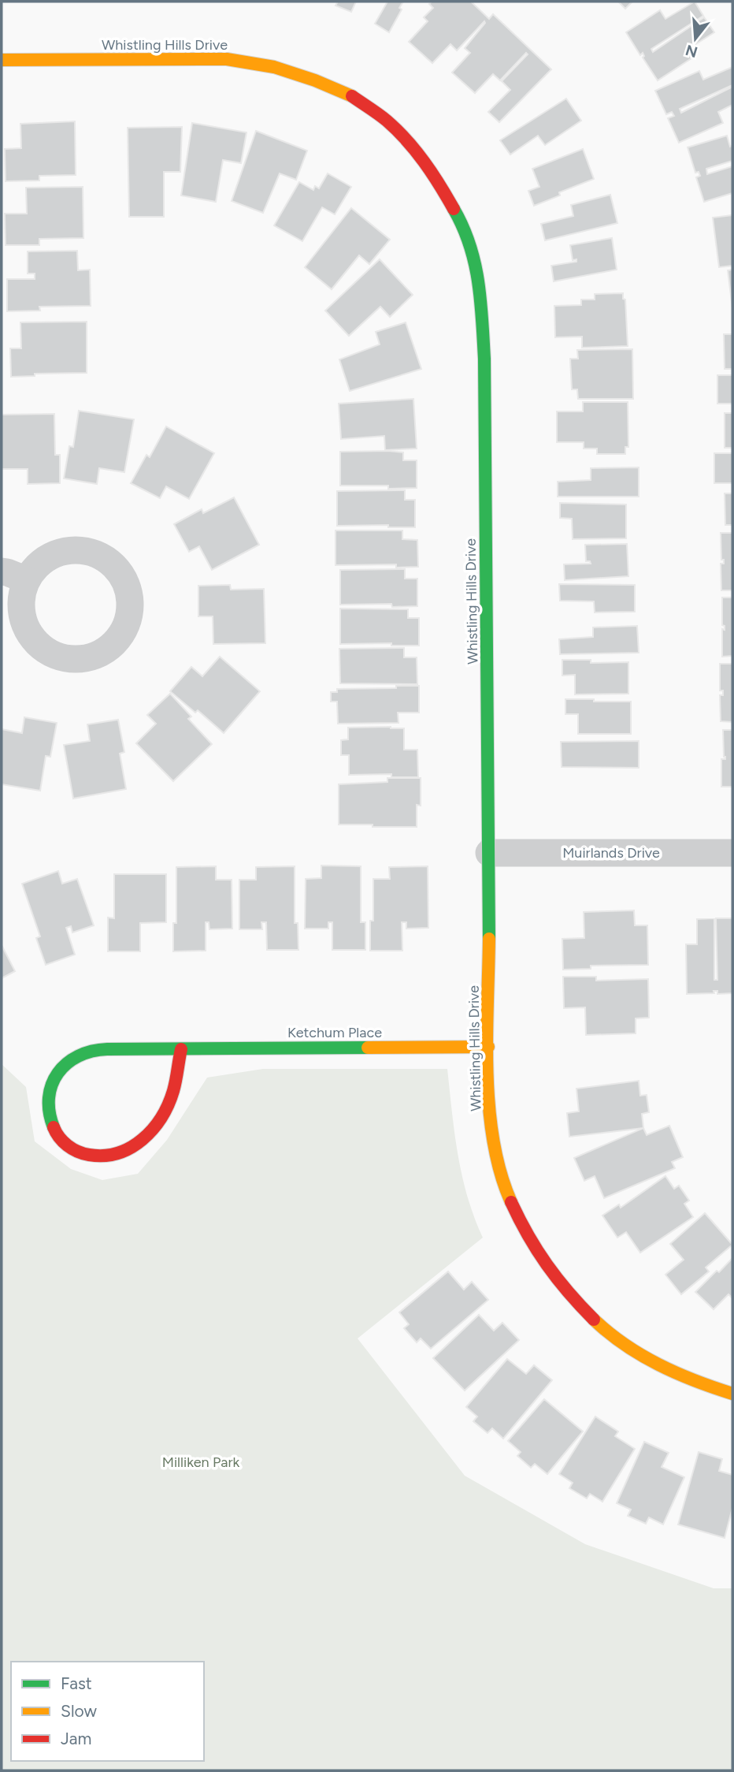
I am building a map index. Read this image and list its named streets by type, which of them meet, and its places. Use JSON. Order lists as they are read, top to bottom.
{
  "streets": {
    "street": ["Whistling Hills Drive", "Muirlands Drive", "Ketchum Place"]
  },
  "crossings": [
    ["Whistling Hills Drive", "Muirlands Drive"],
    ["Whistling Hills Drive", "Ketchum Place"]
  ],
  "parks": ["Milliken Park"],
  "legend": ["Fast", "Slow", "Jam"],
  "north": "bottom"
}
